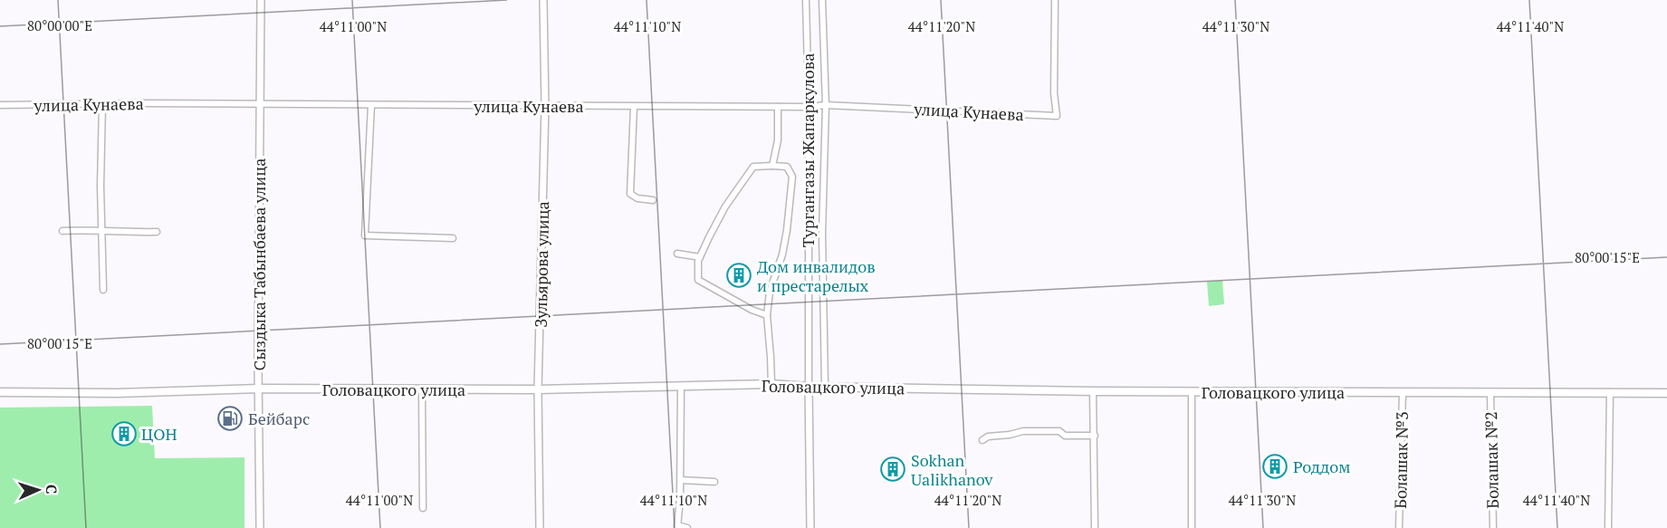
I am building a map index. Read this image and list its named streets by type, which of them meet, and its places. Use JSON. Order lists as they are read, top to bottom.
{
  "streets": {
    "main road": ["Головацкого улица"],
    "street": [
      "улица Кунаева",
      "Тургангазы Жапаркулова",
      "Сыздыка Табынбаева улица",
      "Зульярова улица",
      "Болашак №3",
      "Болашак №2"
    ]
  },
  "crossings": [
    ["улица Кунаева", "Тургангазы Жапаркулова"],
    ["улица Кунаева", "Сыздыка Табынбаева улица"],
    ["улица Кунаева", "Зульярова улица"],
    ["Тургангазы Жапаркулова", "Головацкого улица"],
    ["Сыздыка Табынбаева улица", "Головацкого улица"],
    ["Зульярова улица", "Головацкого улица"],
    ["Головацкого улица", "Болашак №3"],
    ["Головацкого улица", "Болашак №2"]
  ],
  "places": {
    "building": [
      "Дом инвалидов и престарелых",
      "ЦОН",
      "Роддом",
      "Sokhan Ualikhanov"
    ],
    "fuel station": ["Бейбарс"]
  },
  "north": "right",
  "coordinates": [
    "80°00'00\"E",
    "44°11'00\"N",
    "44°11'10\"N",
    "44°11'20\"N",
    "44°11'30\"N",
    "44°11'40\"N",
    "80°00'15\"E"
  ]
}
